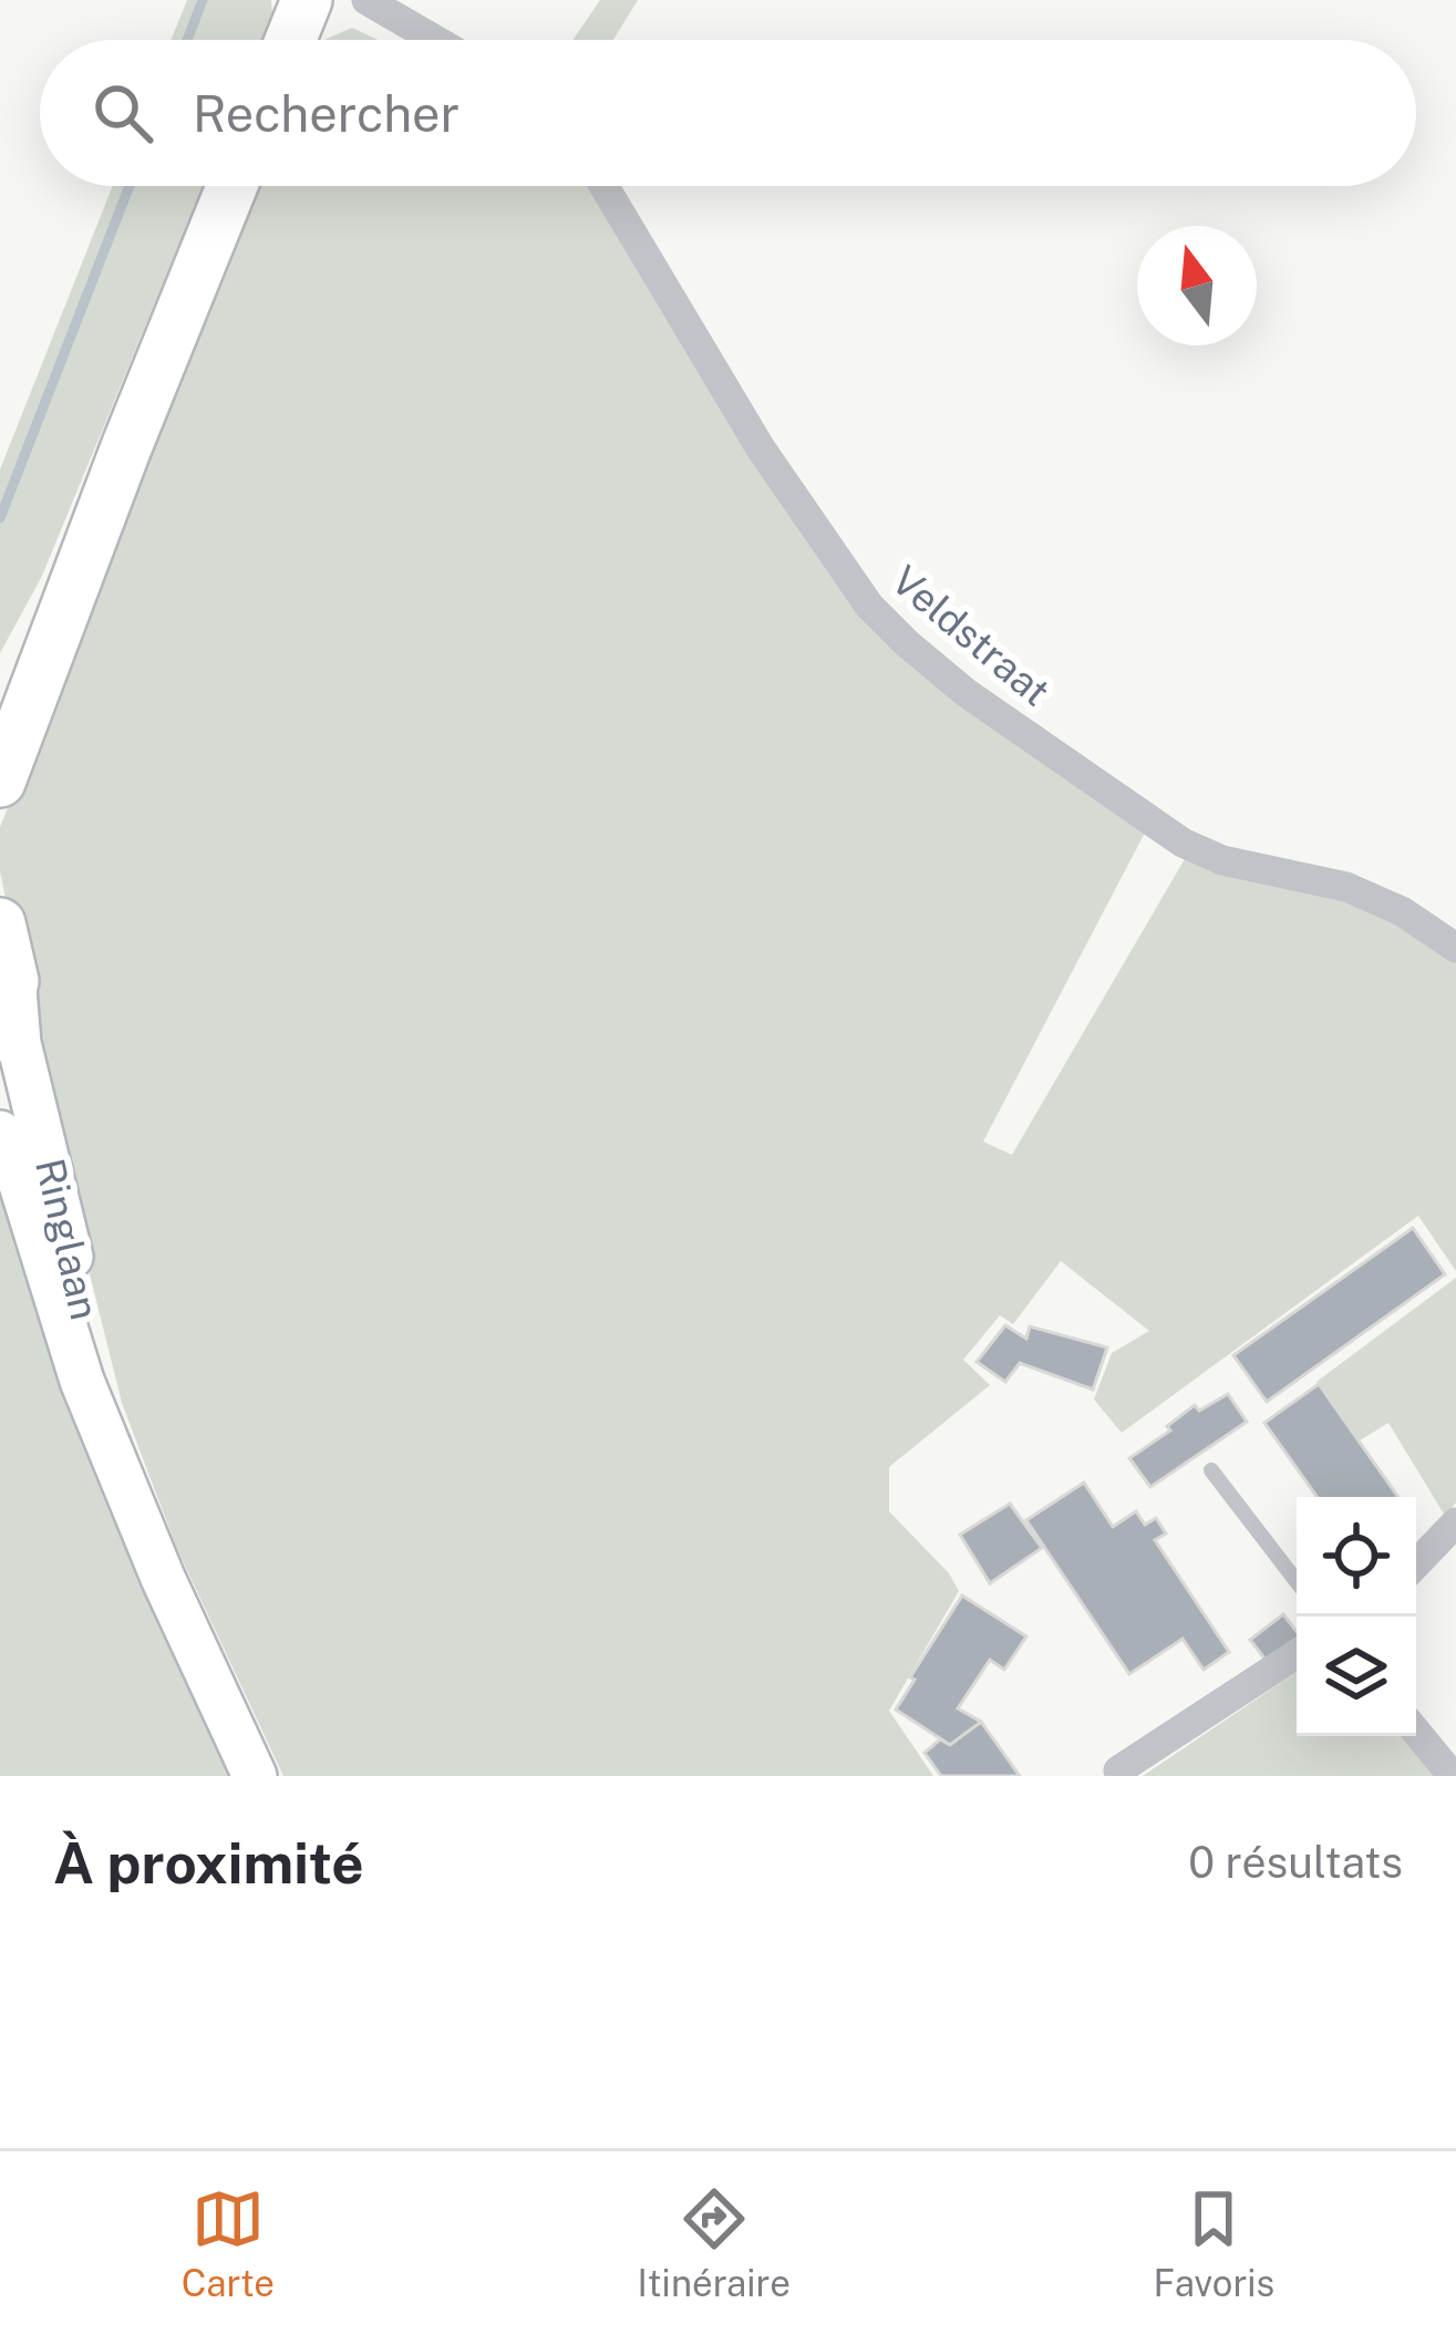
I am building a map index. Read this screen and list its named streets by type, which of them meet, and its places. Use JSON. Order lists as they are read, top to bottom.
{
  "streets": {
    "main road": ["Ringlaan"],
    "street": ["Veldstraat"]
  },
  "north": "top",
  "page": {
    "search": "Rechercher",
    "heading": ["À proximité", "0 résultats"],
    "nav": ["Carte", "Itinéraire", "Favoris"]
  }
}
